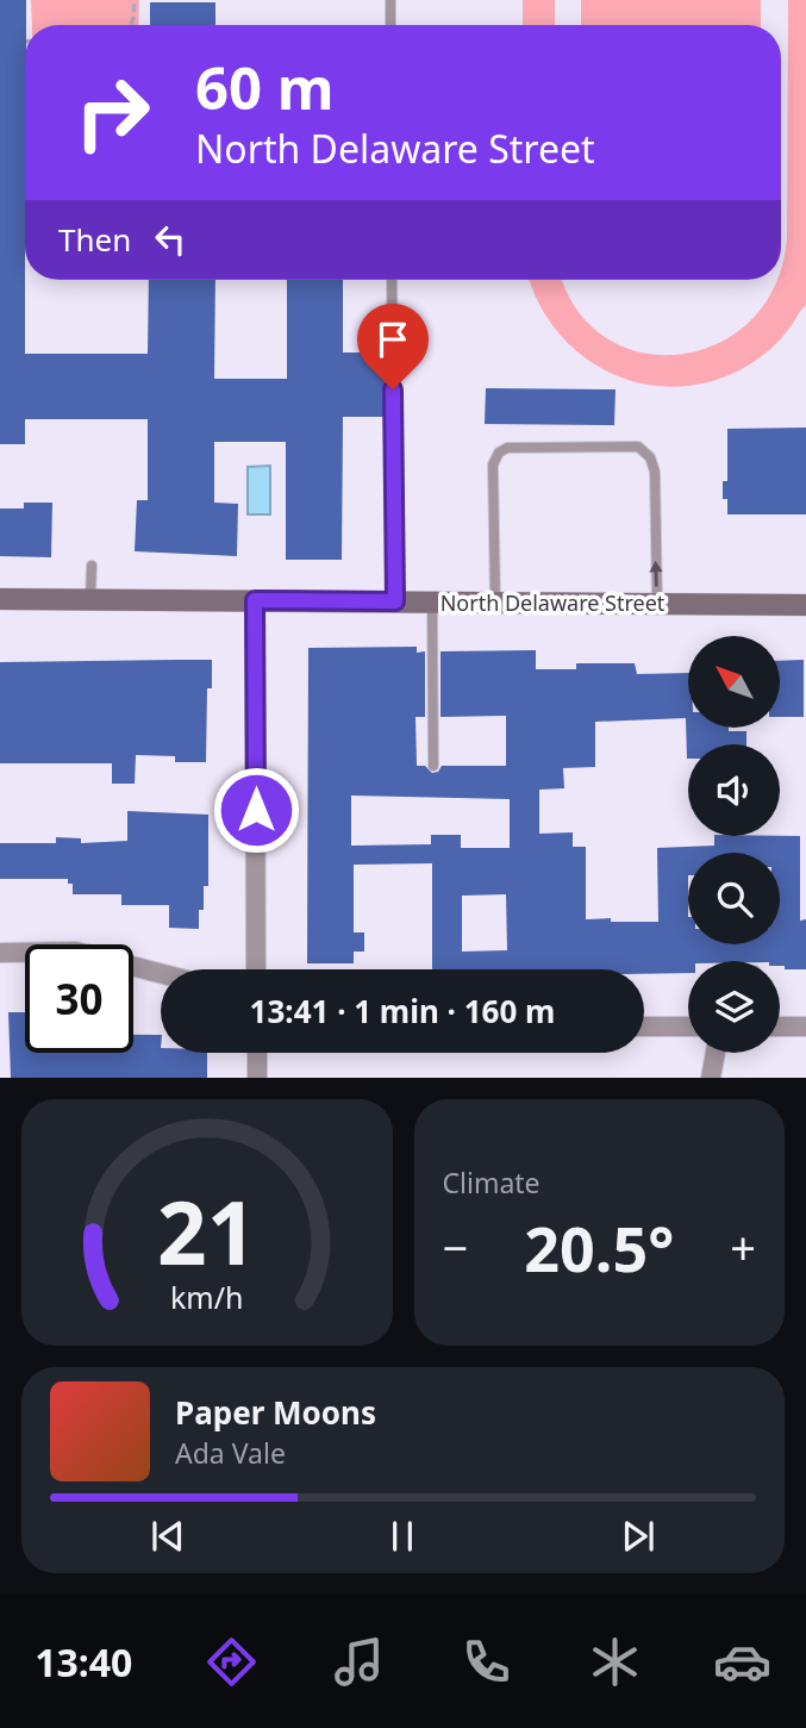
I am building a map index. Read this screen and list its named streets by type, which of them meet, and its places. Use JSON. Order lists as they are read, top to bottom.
{
  "streets": {
    "main road": ["North Delaware Street"]
  },
  "north": "top left",
  "page": {
    "turn": ["60 m", "North Delaware Street"],
    "then": "Then",
    "limit": "30",
    "trip": "13:41 · 1 min · 160 m",
    "tile": "Climate",
    "heat": ["−", "20.5°", "+"],
    "song": ["Paper Moons", "Ada Vale"],
    "tabs": "13:40",
    "gauge": ["21", "km/h"]
  }
}
